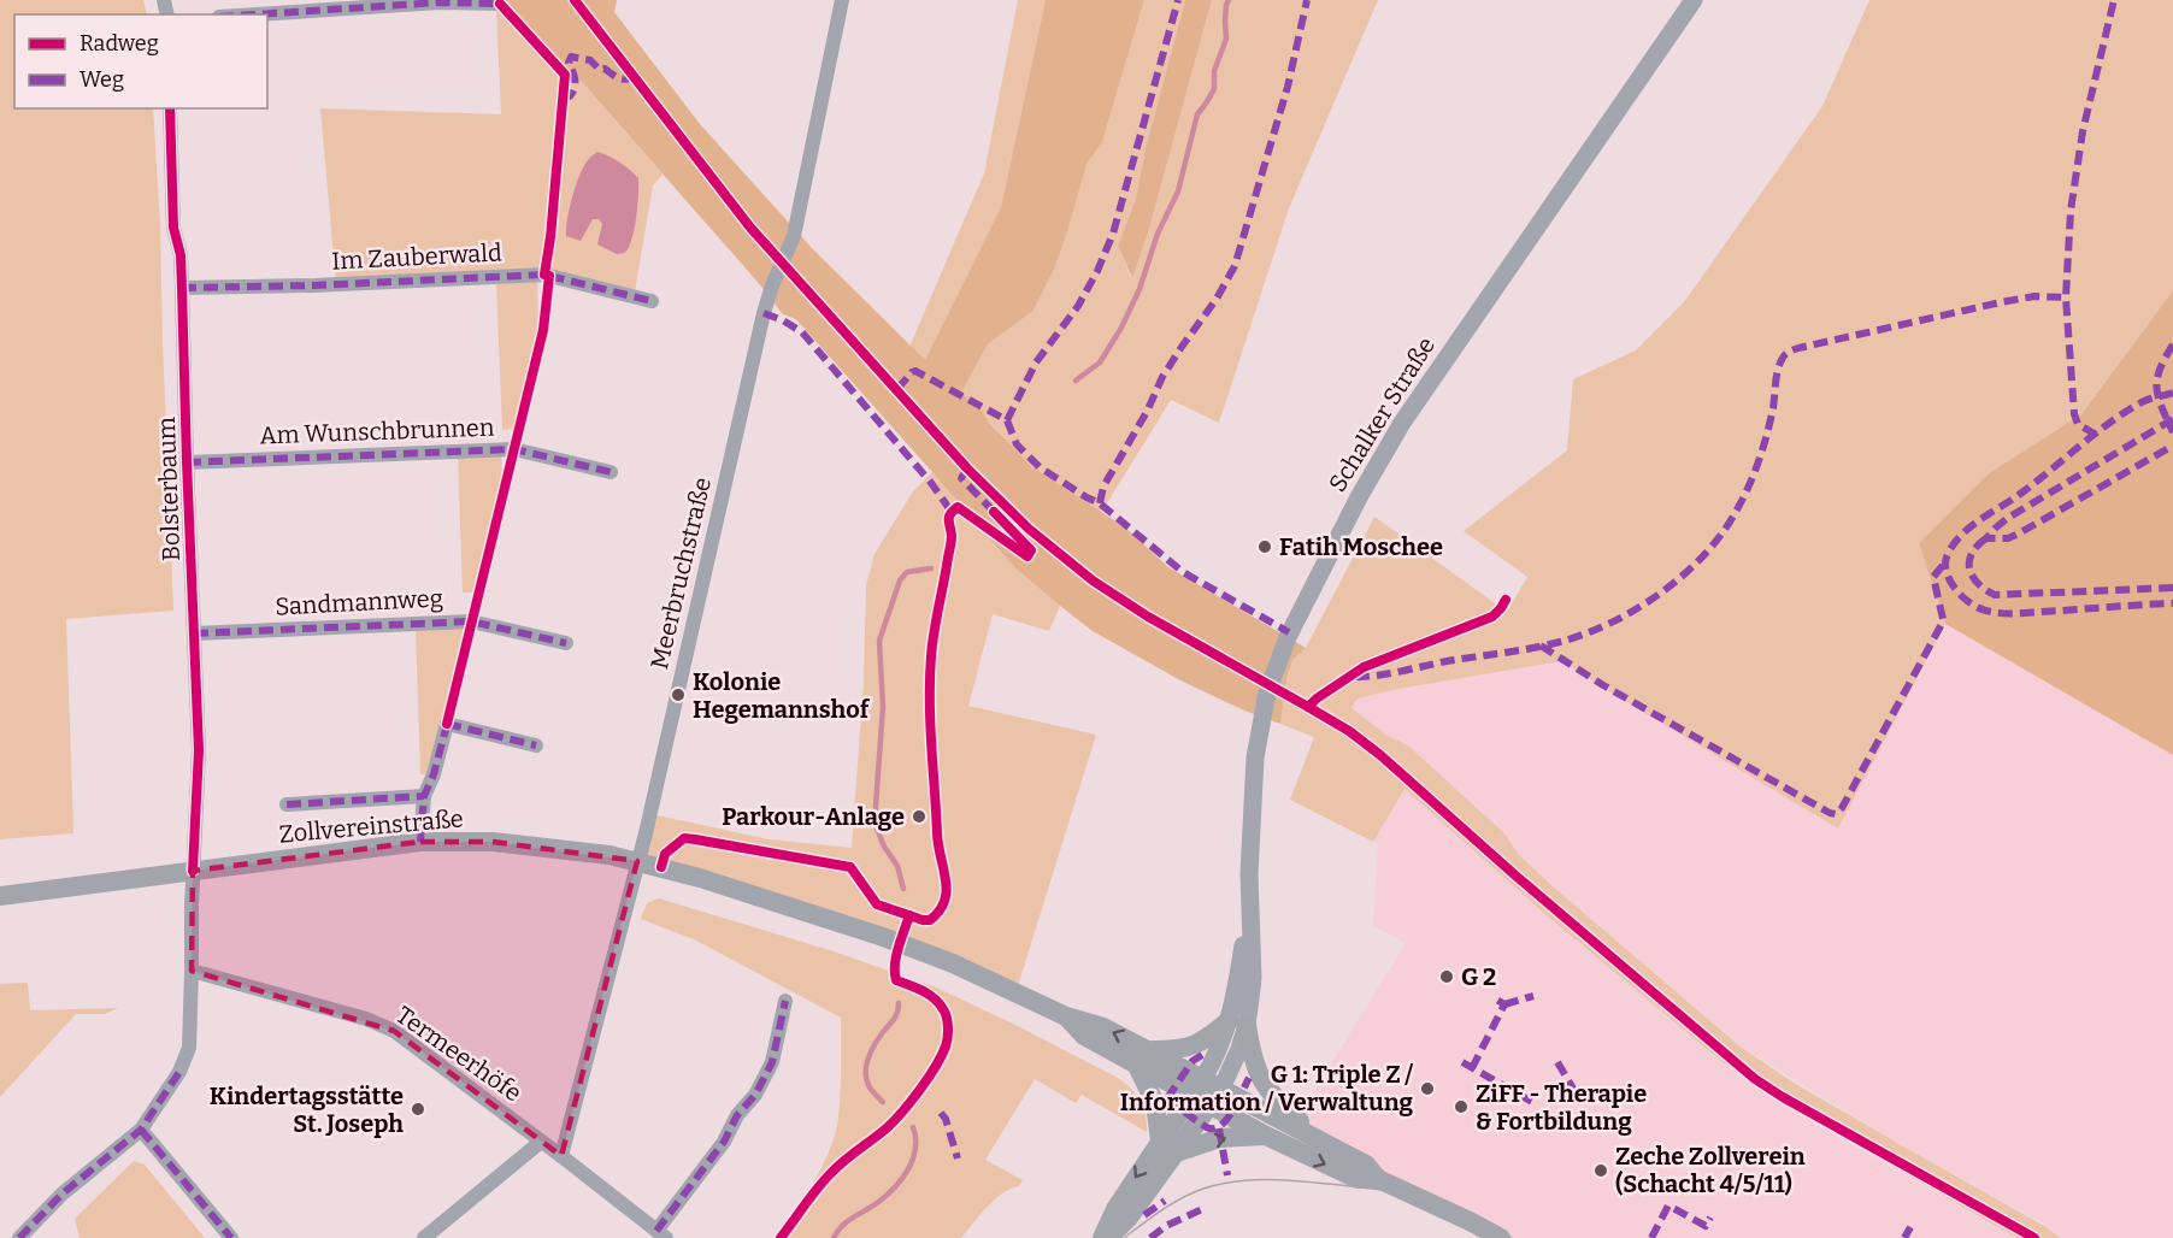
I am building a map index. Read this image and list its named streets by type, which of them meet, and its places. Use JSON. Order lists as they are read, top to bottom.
{
  "streets": {
    "main road": ["Zollvereinstraße"],
    "street": [
      "Im Zauberwald",
      "Schalker Straße",
      "Am Wunschbrunnen",
      "Bolsterbaum",
      "Meerbruchstraße",
      "Sandmannweg",
      "Termeerhöfe"
    ]
  },
  "crossings": [
    ["Im Zauberwald", "Bolsterbaum"],
    ["Schalker Straße", "Zollvereinstraße"],
    ["Am Wunschbrunnen", "Bolsterbaum"],
    ["Bolsterbaum", "Sandmannweg"],
    ["Bolsterbaum", "Zollvereinstraße"],
    ["Bolsterbaum", "Termeerhöfe"],
    ["Meerbruchstraße", "Zollvereinstraße"],
    ["Meerbruchstraße", "Termeerhöfe"]
  ],
  "places": [
    "Fatih Moschee",
    "Kolonie Hegemannshof",
    "Parkour-Anlage",
    "G 2",
    "G 1: Triple Z / Information / Verwaltung",
    "ZiFF - Therapie & Fortbildung",
    "Kindertagsstätte St. Joseph",
    "Zeche Zollverein (Schacht 4/5/11)"
  ],
  "legend": ["Radweg", "Weg"]
}
